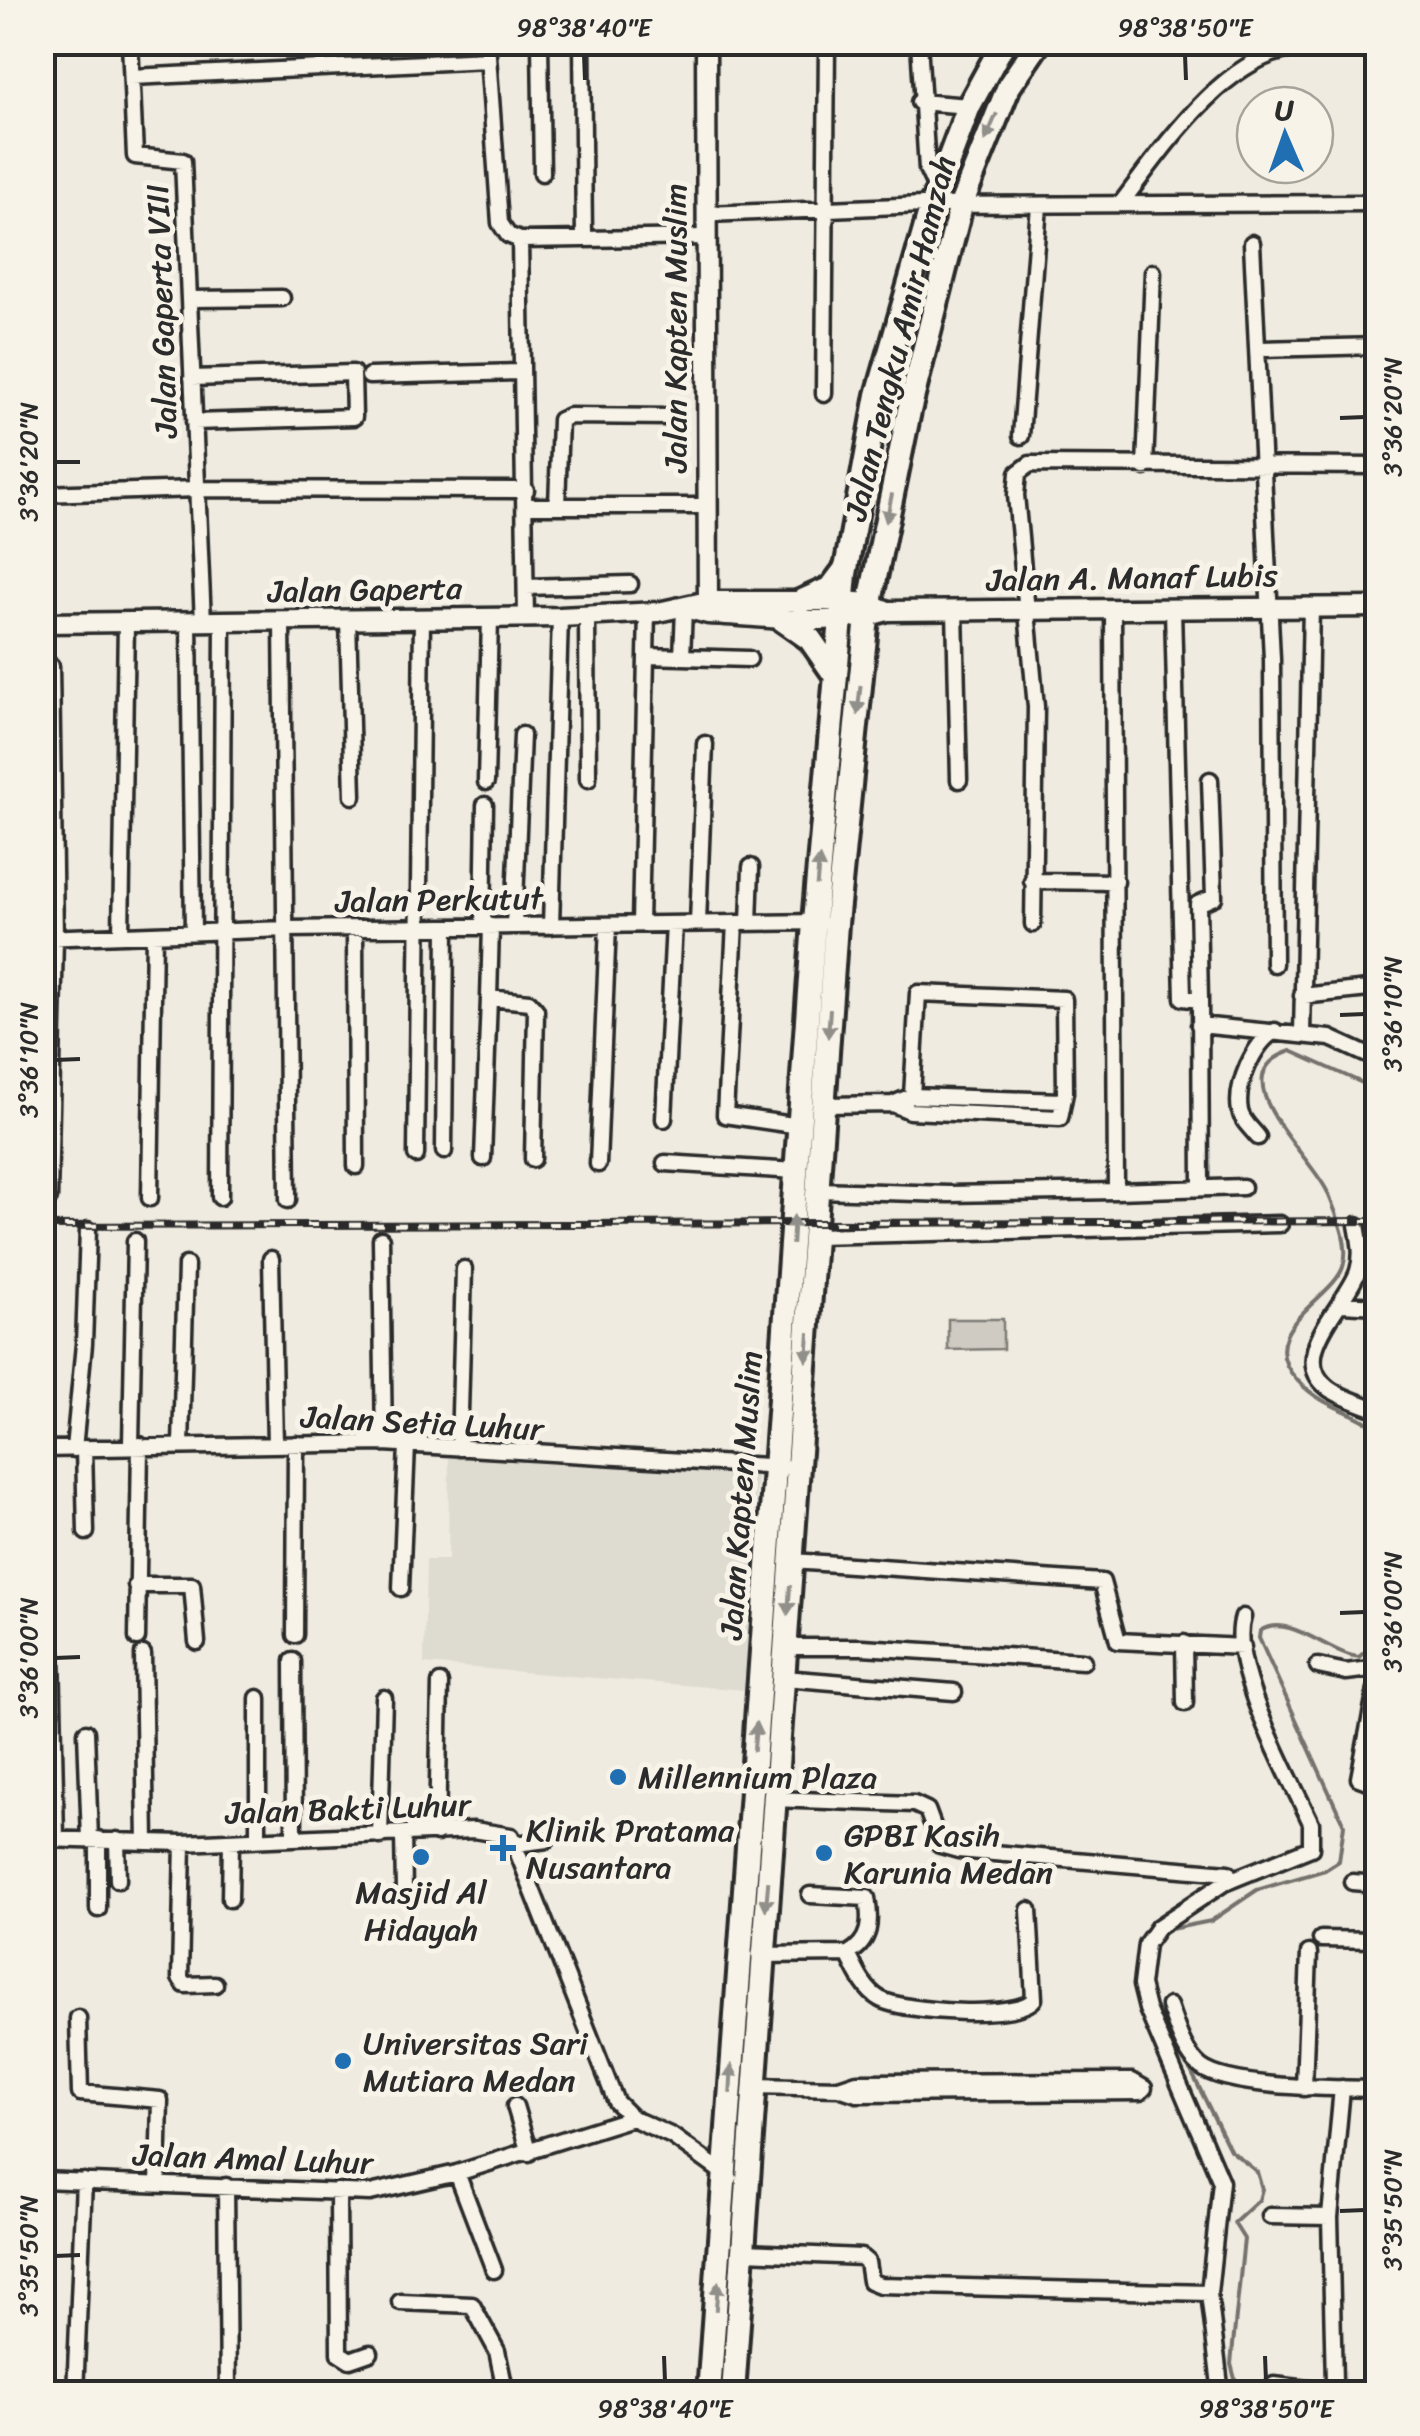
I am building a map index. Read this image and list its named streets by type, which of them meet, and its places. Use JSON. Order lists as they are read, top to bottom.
{
  "streets": {
    "main road": ["Jalan Kapten Muslim", "Jalan Tengku Amir Hamzah"],
    "street": [
      "Jalan Gaperta VIII",
      "Jalan A. Manaf Lubis",
      "Jalan Gaperta",
      "Jalan Perkutut",
      "Jalan Setia Luhur",
      "Jalan Bakti Luhur",
      "Jalan Amal Luhur"
    ]
  },
  "crossings": [
    ["Jalan Gaperta VIII", "Jalan Gaperta"],
    ["Jalan Kapten Muslim", "Jalan Tengku Amir Hamzah"],
    ["Jalan Kapten Muslim", "Jalan A. Manaf Lubis"],
    ["Jalan Kapten Muslim", "Jalan Gaperta"],
    ["Jalan Kapten Muslim", "Jalan Perkutut"],
    ["Jalan Kapten Muslim", "Jalan Setia Luhur"],
    ["Jalan Tengku Amir Hamzah", "Jalan A. Manaf Lubis"],
    ["Jalan Tengku Amir Hamzah", "Jalan Gaperta"],
    ["Jalan A. Manaf Lubis", "Jalan Gaperta"]
  ],
  "places": {
    "other": [
      "Millennium Plaza",
      "GPBI Kasih Karunia Medan",
      "Masjid Al Hidayah",
      "Universitas Sari Mutiara Medan"
    ],
    "health": ["Klinik Pratama Nusantara"]
  },
  "north": "top",
  "coordinates": [
    "98°38'40\"E",
    "98°38'50\"E",
    "3°36'20\"N",
    "3°36'10\"N",
    "3°36'00\"N",
    "3°35'50\"N"
  ]
}
